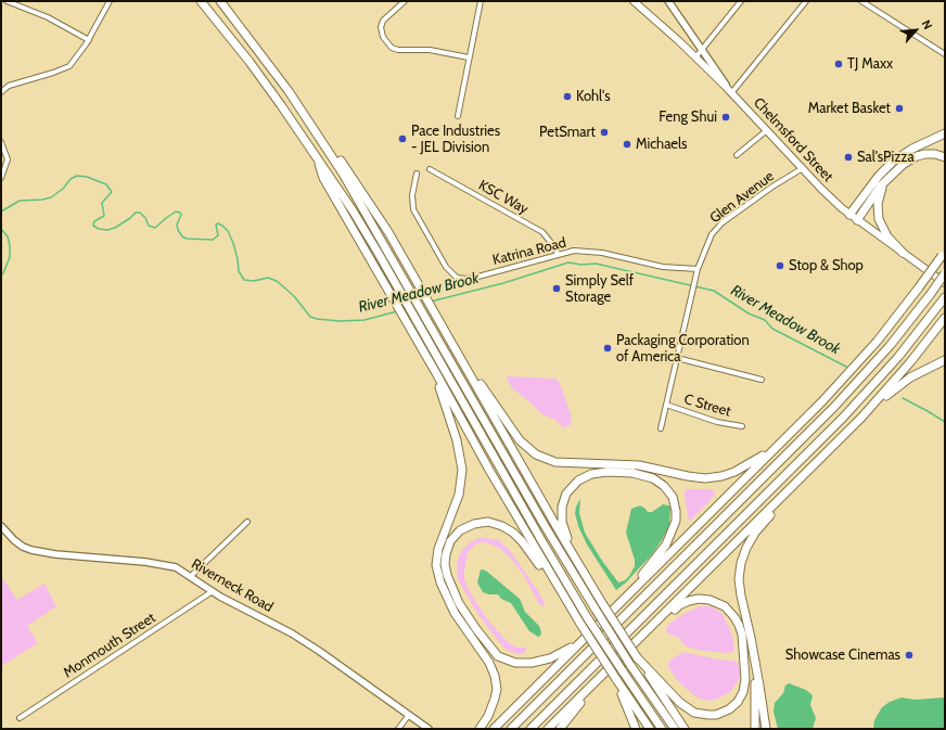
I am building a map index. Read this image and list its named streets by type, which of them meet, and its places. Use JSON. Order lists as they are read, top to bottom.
{
  "streets": {
    "main road": ["Chelmsford Street", "Riverneck Road"],
    "street": [
      "KSC Way",
      "Glen Avenue",
      "Katrina Road",
      "C Street",
      "Monmouth Street"
    ]
  },
  "crossings": [
    ["Chelmsford Street", "Glen Avenue"],
    ["KSC Way", "Katrina Road"],
    ["Glen Avenue", "Katrina Road"],
    ["Glen Avenue", "C Street"],
    ["Riverneck Road", "Monmouth Street"]
  ],
  "water": ["River Meadow Brook"],
  "places": [
    "TJ Maxx",
    "Kohl's",
    "Market Basket",
    "Feng Shui",
    "PetSmart",
    "Pace Industries - JEL Division",
    "Michaels",
    "Sal'sPizza",
    "Stop & Shop",
    "Simply Self Storage",
    "Packaging Corporation of America",
    "Showcase Cinemas"
  ],
  "north": "top right"
}
